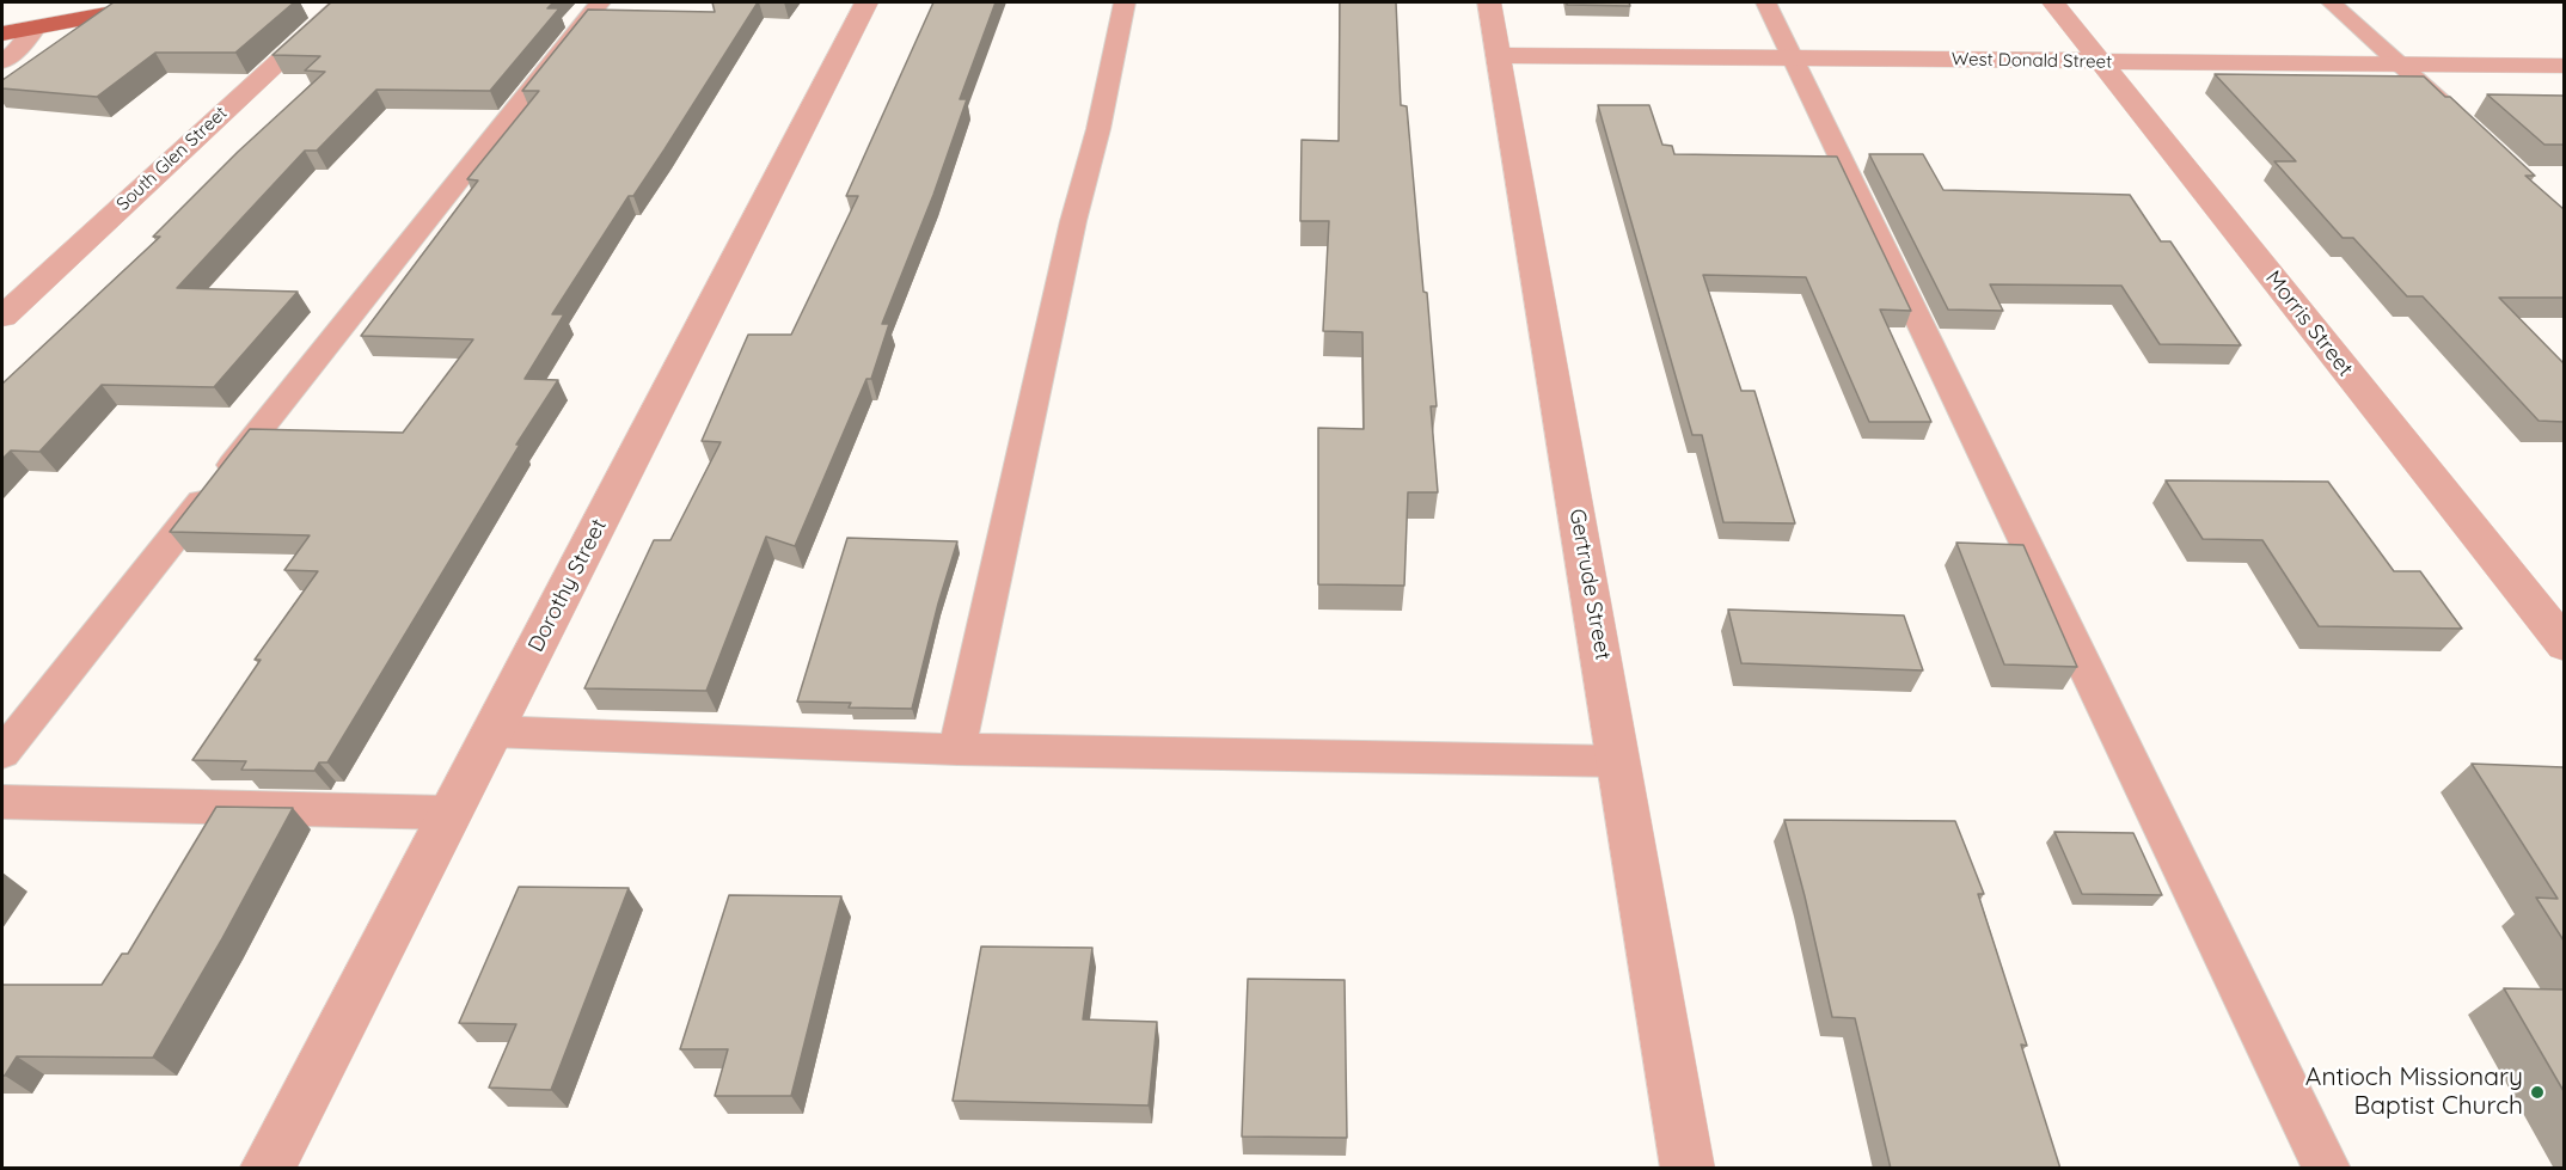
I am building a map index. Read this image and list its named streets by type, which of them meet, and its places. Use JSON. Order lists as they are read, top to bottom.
{
  "streets": {
    "street": [
      "West Donald Street",
      "South Glen Street",
      "Morris Street",
      "Gertrude Street",
      "Dorothy Street"
    ]
  },
  "crossings": [
    ["West Donald Street", "Morris Street"],
    ["West Donald Street", "Gertrude Street"]
  ],
  "places": ["Antioch Missionary Baptist Church"]
}
